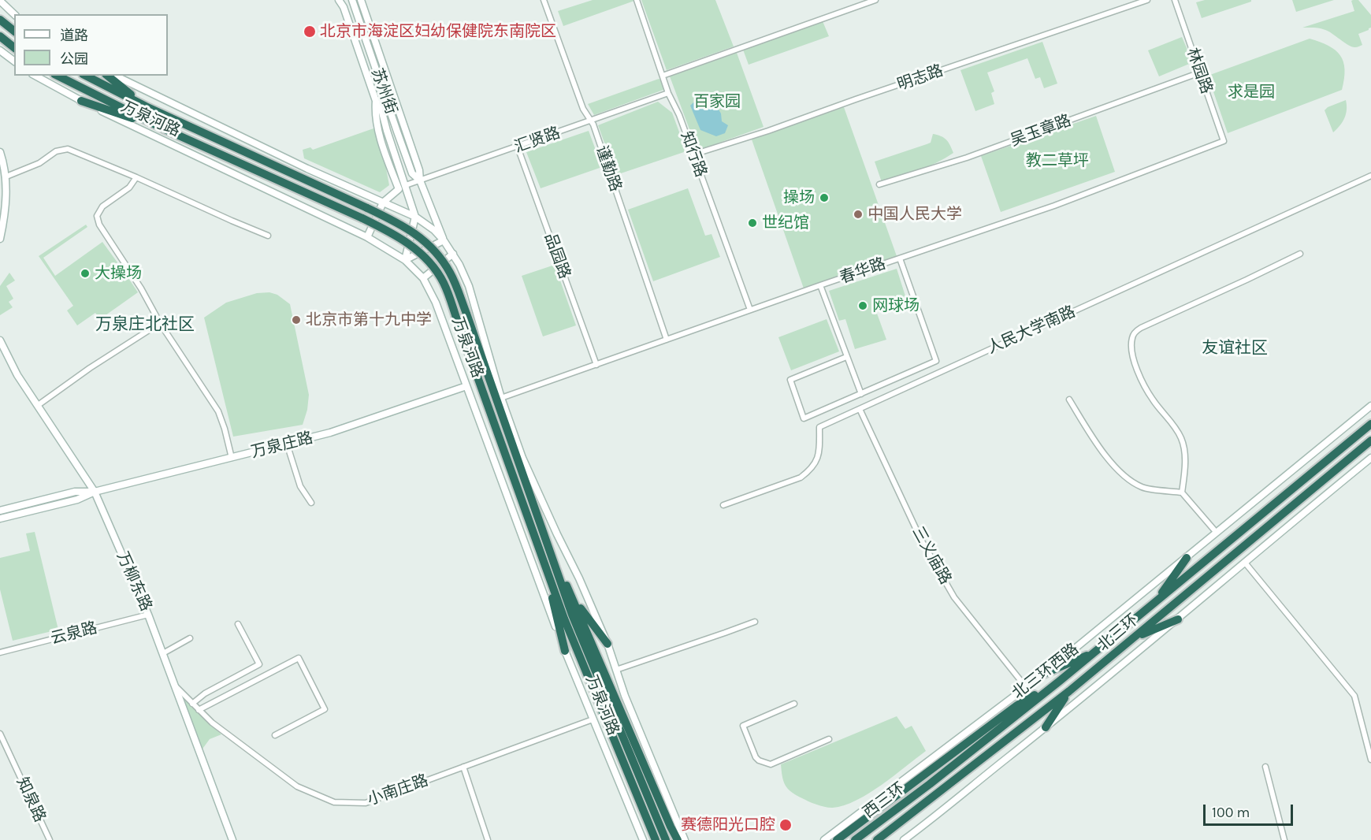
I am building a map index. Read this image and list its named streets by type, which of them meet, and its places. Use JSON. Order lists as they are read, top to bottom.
{
  "streets": {
    "highway": ["万泉河路", "北三环", "西三环"],
    "street": [
      "林园路",
      "明志路",
      "苏州街",
      "吴玉章路",
      "汇贤路",
      "知行路",
      "谨勤路",
      "品园路",
      "春华路",
      "人民大学南路",
      "万泉庄路",
      "三义庙路",
      "万柳东路",
      "云泉路",
      "北三环西路",
      "小南庄路",
      "知泉路"
    ]
  },
  "crossings": [
    ["林园路", "吴玉章路"],
    ["林园路", "春华路"],
    ["明志路", "知行路"],
    ["苏州街", "万泉河路"],
    ["苏州街", "汇贤路"],
    ["万泉河路", "春华路"],
    ["万泉河路", "万泉庄路"],
    ["万泉河路", "小南庄路"],
    ["汇贤路", "知行路"],
    ["汇贤路", "谨勤路"],
    ["汇贤路", "品园路"],
    ["知行路", "春华路"],
    ["谨勤路", "春华路"],
    ["品园路", "春华路"],
    ["人民大学南路", "三义庙路"],
    ["万泉庄路", "万柳东路"],
    ["三义庙路", "北三环西路"],
    ["万柳东路", "云泉路"],
    ["万柳东路", "小南庄路"],
    ["北三环", "西三环"]
  ],
  "districts": ["万泉庄北社区", "友谊社区"],
  "parks": ["求是园", "百家园", "教二草坪"],
  "places": [
    "北京市海淀区妇幼保健院东南院区",
    "操场",
    "中国人民大学",
    "世纪馆",
    "大操场",
    "网球场",
    "北京市第十九中学",
    "赛德阳光口腔"
  ],
  "legend": ["道路", "公园"],
  "scale_bar": "100 m"
}
